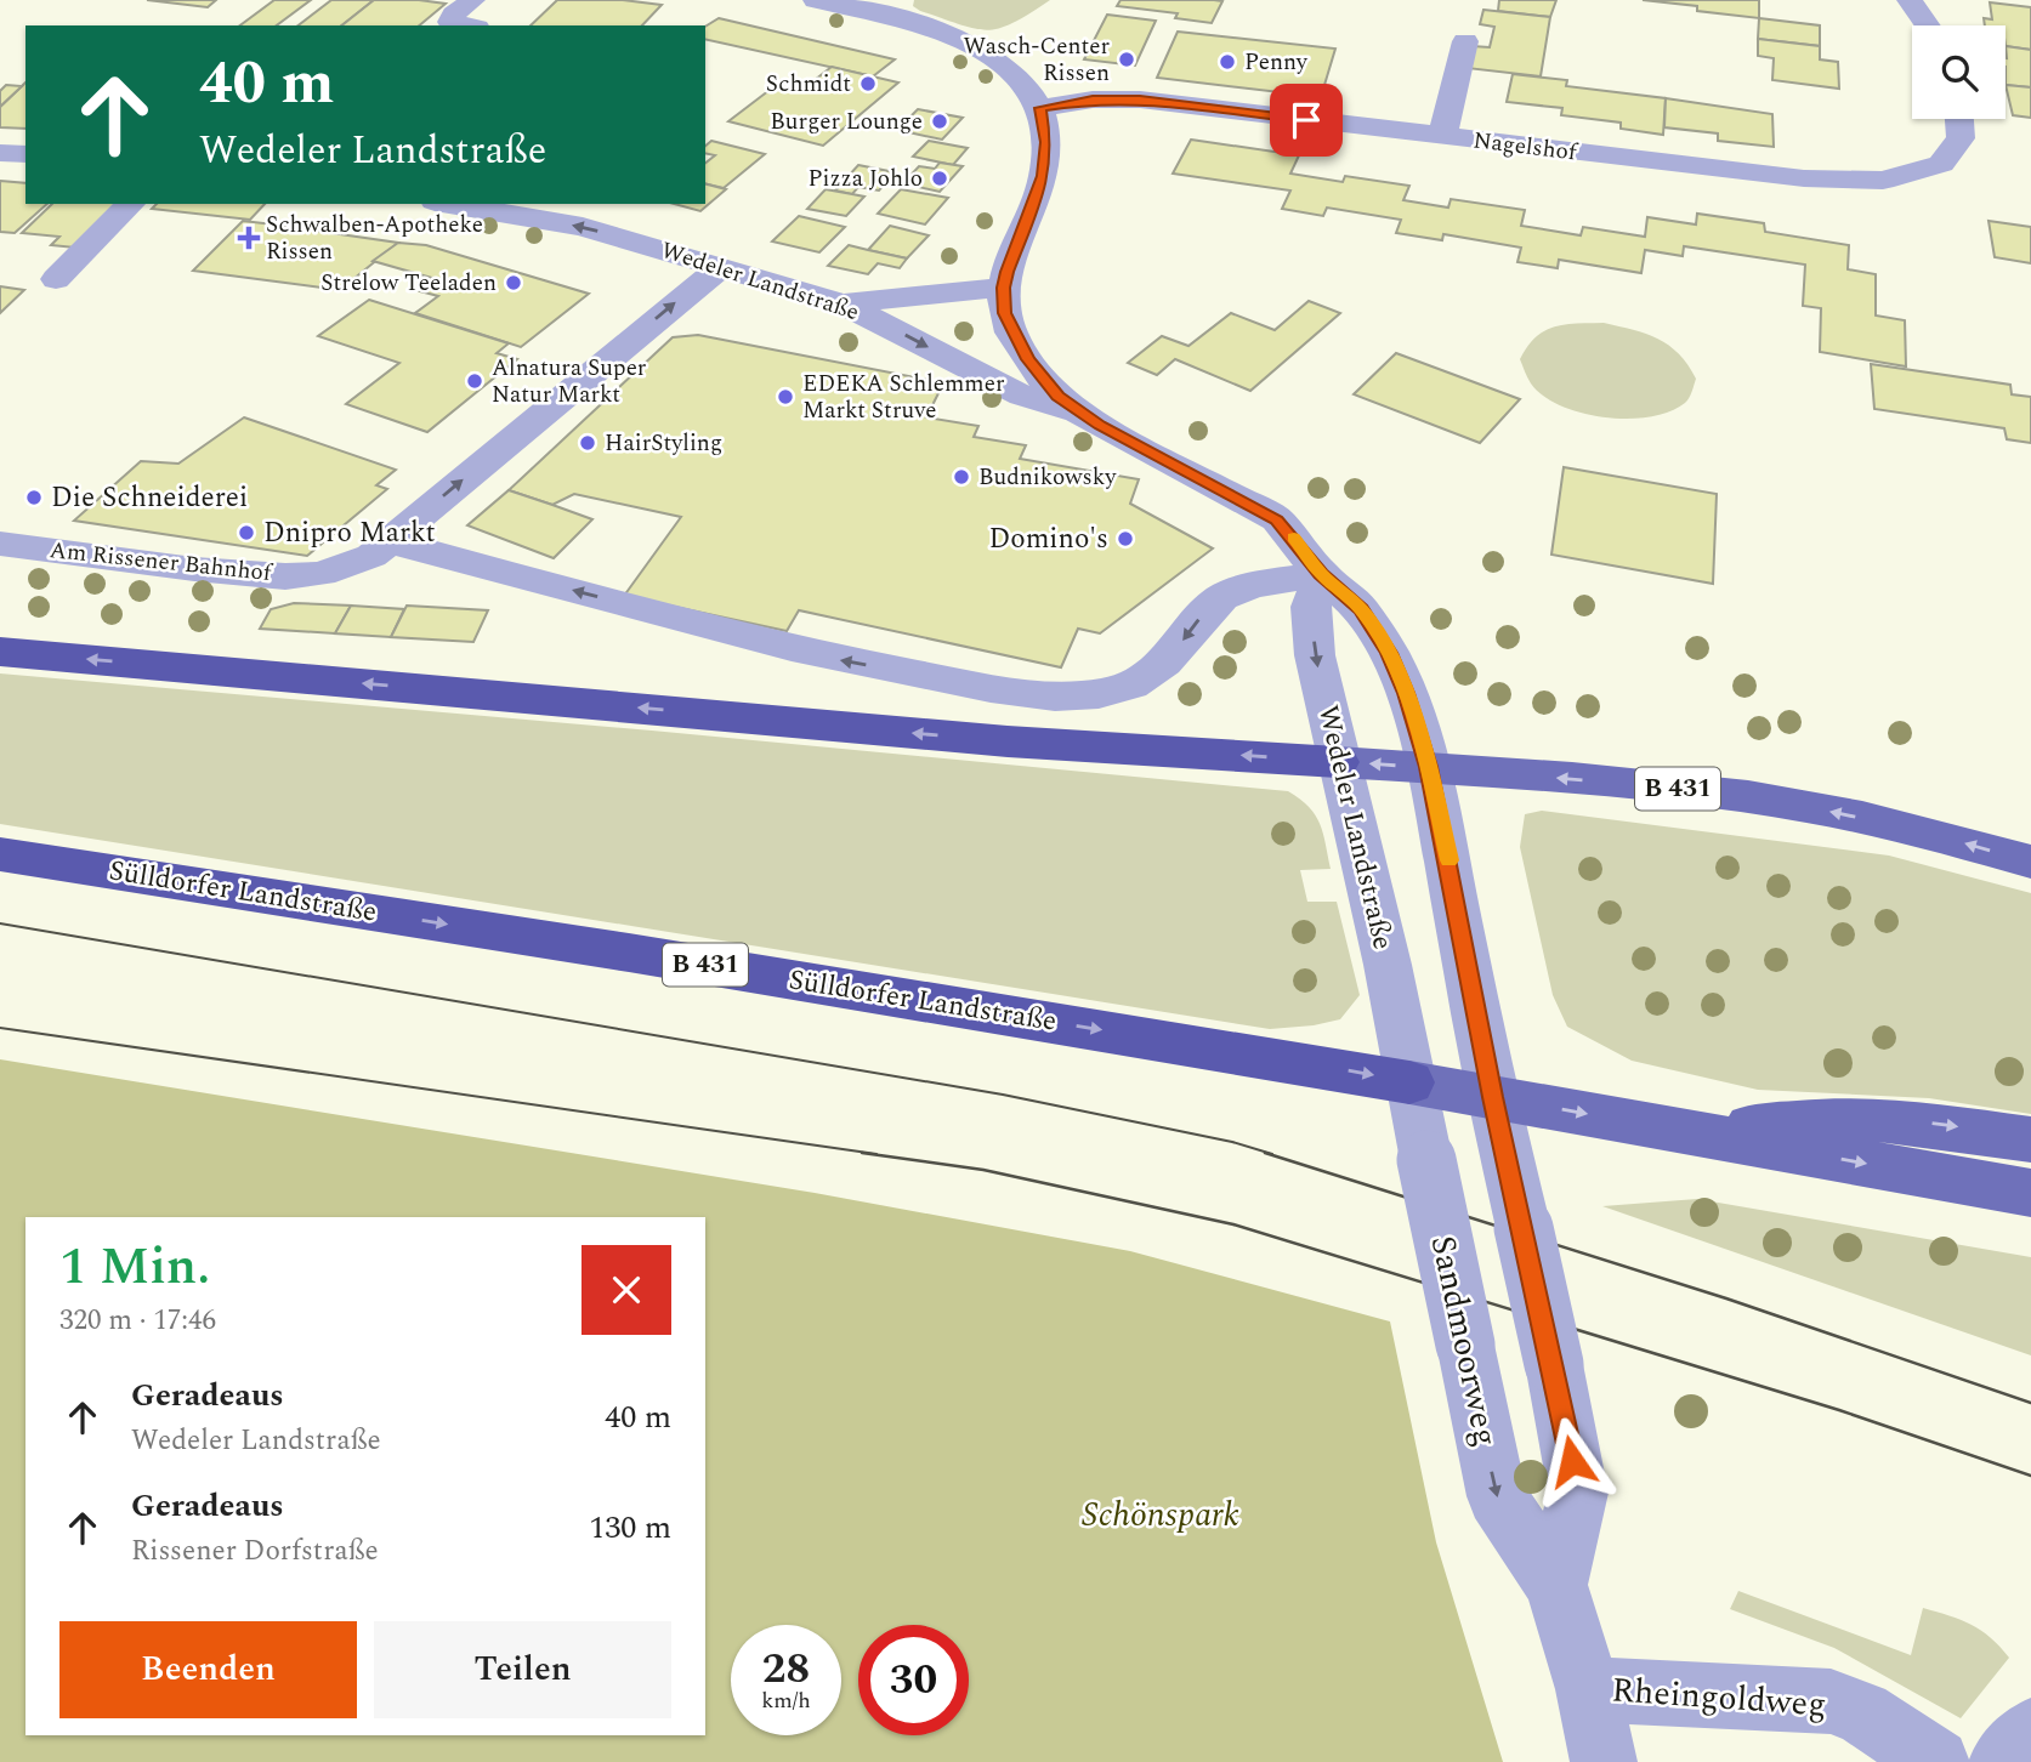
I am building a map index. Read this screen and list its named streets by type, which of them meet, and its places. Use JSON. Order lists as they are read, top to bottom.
{
  "streets": {
    "highway": ["B 431", "Sülldorfer Landstraße"],
    "street": [
      "Nagelshof",
      "Wedeler Landstraße",
      "Am Rissener Bahnhof",
      "Sandmoorweg",
      "Rheingoldweg"
    ]
  },
  "crossings": [
    ["Wedeler Landstraße", "Am Rissener Bahnhof"],
    ["Wedeler Landstraße", "B 431"],
    ["Wedeler Landstraße", "Sülldorfer Landstraße"],
    ["Wedeler Landstraße", "Sandmoorweg"],
    ["B 431", "Sülldorfer Landstraße"],
    ["Sülldorfer Landstraße", "Sandmoorweg"],
    ["Sandmoorweg", "Rheingoldweg"]
  ],
  "one_way": ["Am Rissener Bahnhof"],
  "parks": ["Schönspark"],
  "places": {
    "other": [
      "Wasch-Center Rissen",
      "Penny",
      "Schmidt",
      "Burger Lounge",
      "Pizza Johlo",
      "Strelow Teeladen",
      "Alnatura Super Natur Markt",
      "EDEKA Schlemmer Markt Struve",
      "HairStyling",
      "Budnikowsky",
      "Die Schneiderei",
      "Dnipro Markt",
      "Domino's"
    ],
    "health": ["Schwalben-Apotheke Rissen"]
  },
  "page": {
    "turn": ["40 m", "Wedeler Landstraße"],
    "heading": ["1 Min.", "320 m · 17:46"],
    "list": [
      {
        "name": "Geradeaus",
        "note": "Wedeler Landstraße",
        "value": "40 m"
      },
      {
        "name": "Geradeaus",
        "note": "Rissener Dorfstraße",
        "value": "130 m"
      }
    ],
    "buttons": ["Beenden", "Teilen"],
    "speed": "28 km/h",
    "limit": "30"
  }
}
